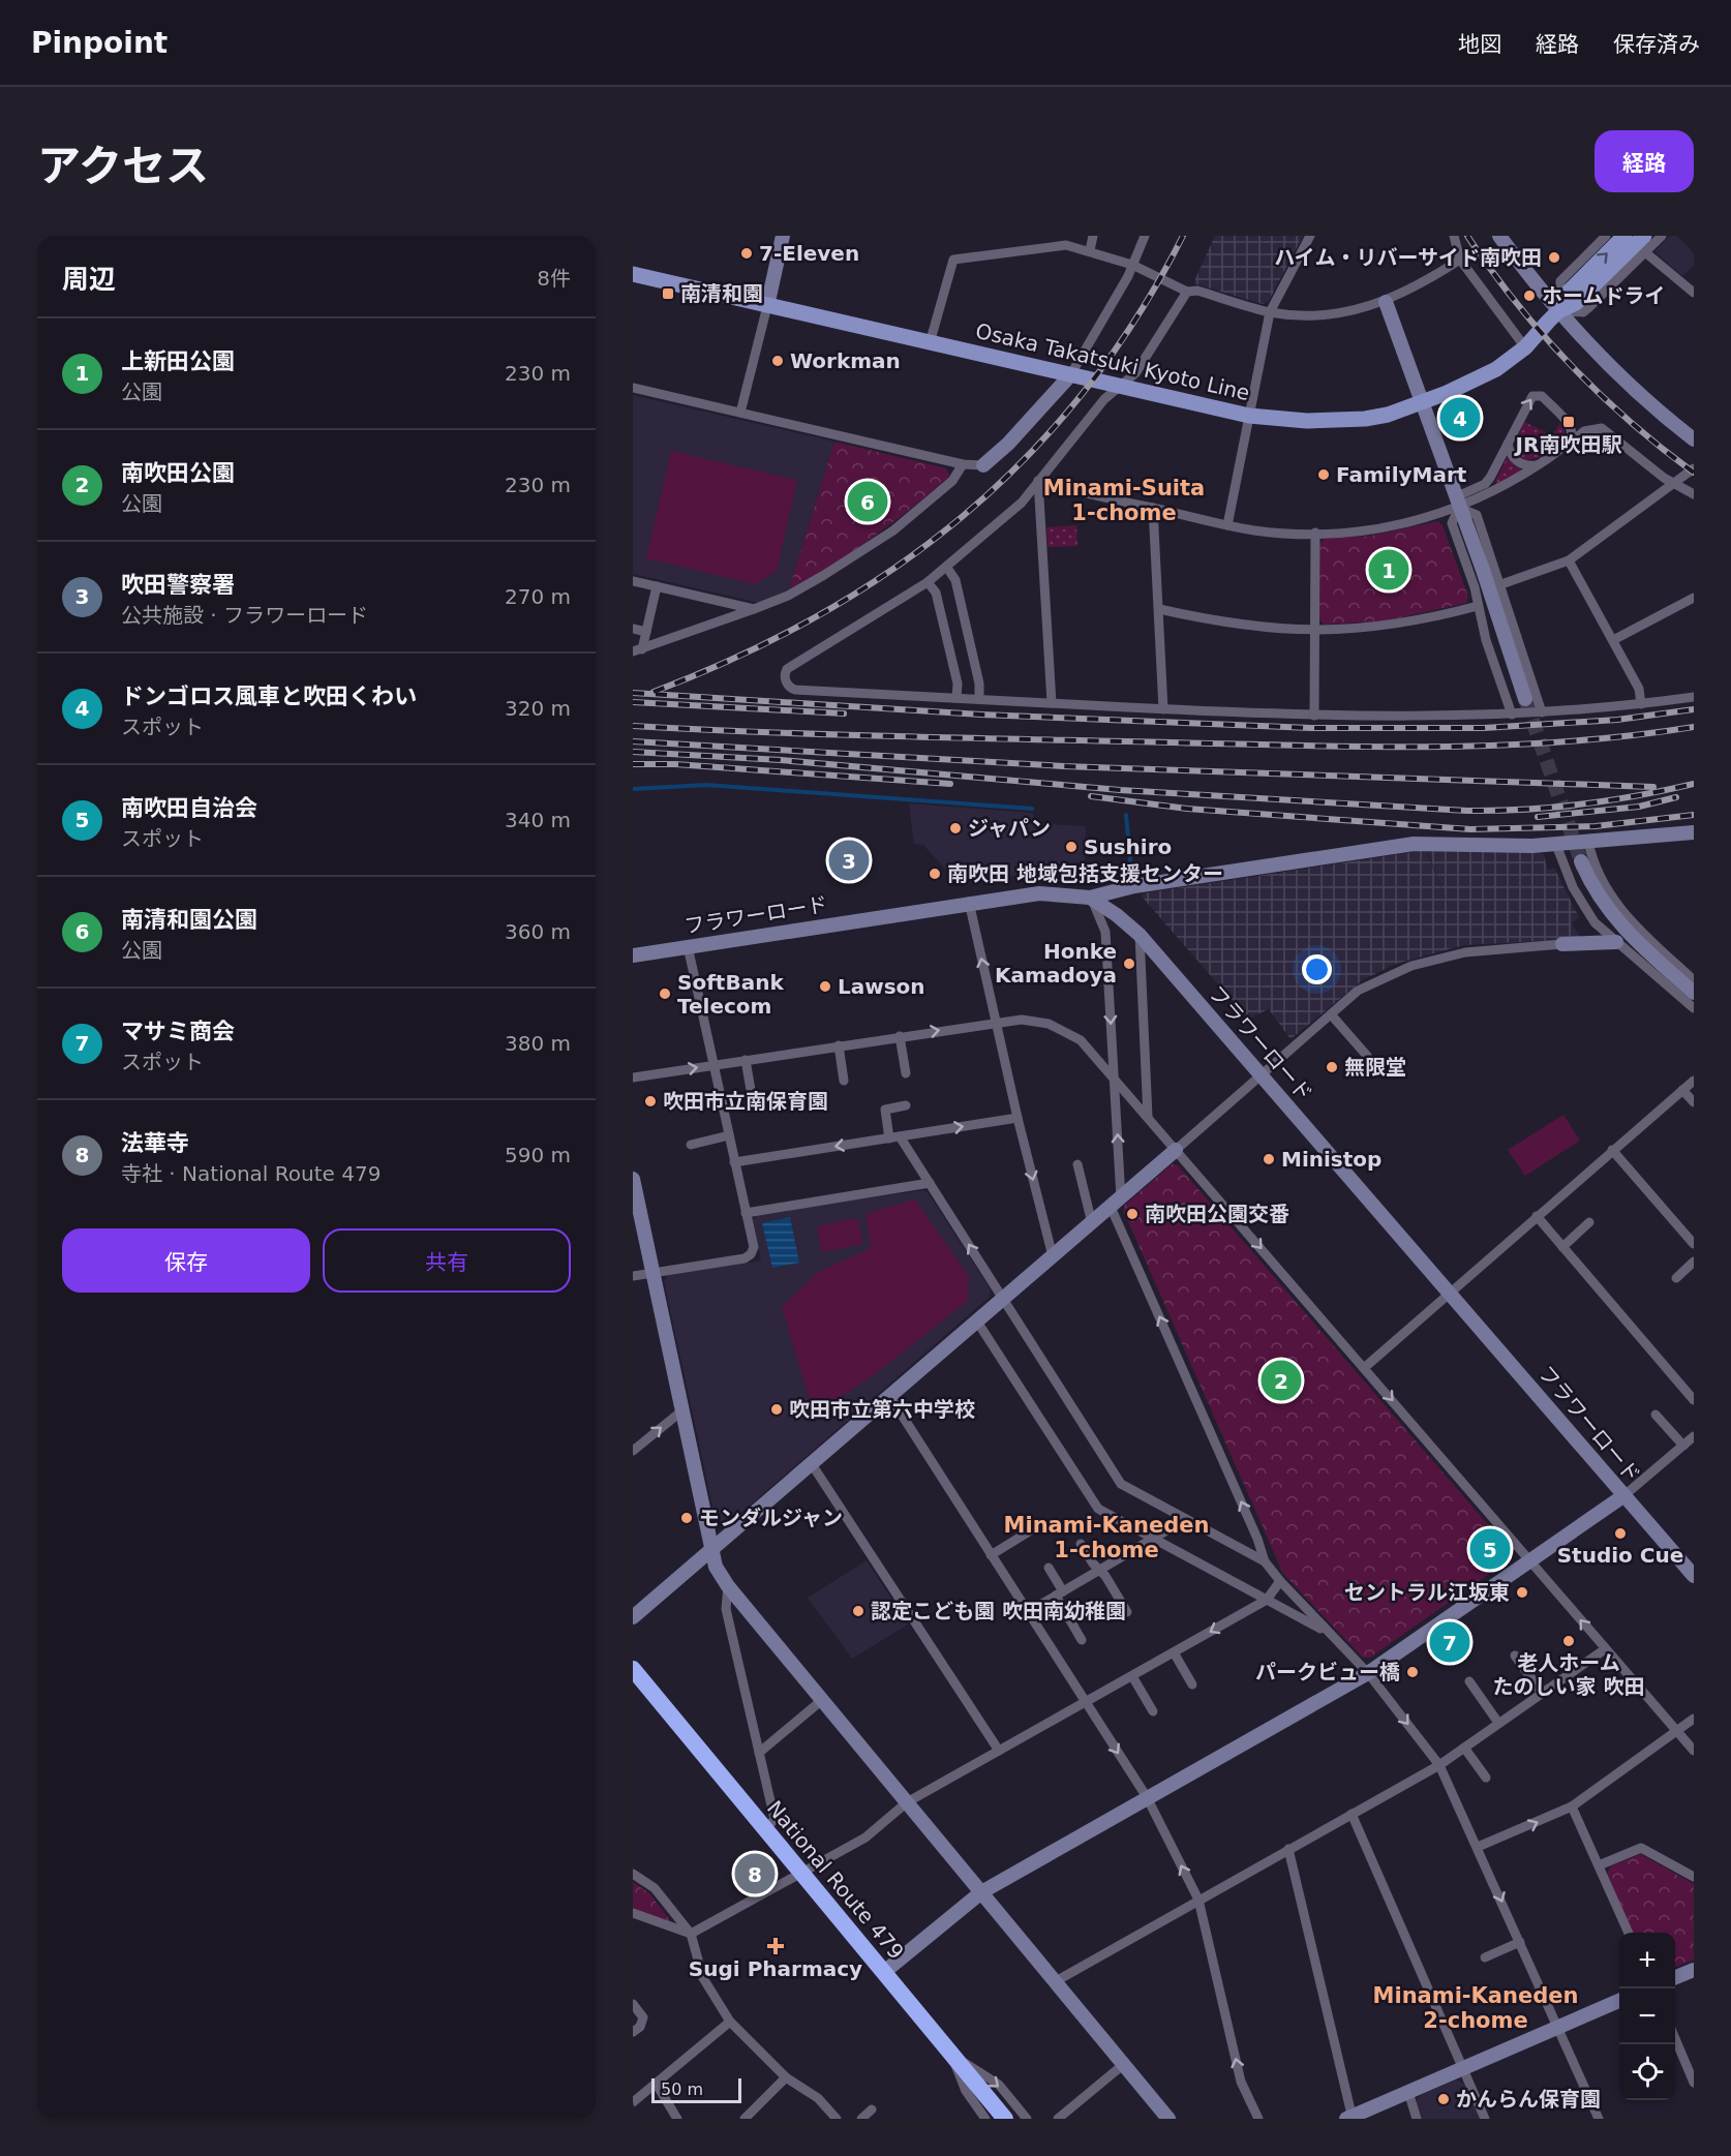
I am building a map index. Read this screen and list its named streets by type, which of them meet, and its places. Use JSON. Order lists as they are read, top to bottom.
{
  "streets": {
    "highway": ["National Route 479"],
    "main road": ["Osaka Takatsuki Kyoto Line"],
    "street": ["フラワーロード"]
  },
  "districts": ["Minami-Suita 1-chome", "Minami-Kaneden 1-chome", "Minami-Kaneden 2-chome"],
  "places": {
    "other": [
      "7-Eleven",
      "ハイム・リバーサイド南吹田",
      "ホームドライ",
      "Workman",
      "FamilyMart",
      "ジャパン",
      "Sushiro",
      "南吹田 地域包括支援センター",
      "Honke Kamadoya",
      "Lawson",
      "SoftBank Telecom",
      "無限堂",
      "吹田市立南保育園",
      "Ministop",
      "南吹田公園交番",
      "吹田市立第六中学校",
      "モンダルジャン",
      "Studio Cue",
      "セントラル江坂東",
      "認定こども園 吹田南幼稚園",
      "老人ホーム たのしい家 吹田",
      "パークビュー橋",
      "かんらん保育園"
    ],
    "transit": ["南清和園", "JR南吹田駅"],
    "health": ["Sugi Pharmacy"]
  },
  "scale_bar": "50 m",
  "page": {
    "header": "Pinpoint",
    "nav": ["地図", "経路", "保存済み"],
    "title": "アクセス",
    "buttons": [
      "経路",
      ["保存", "共有"]
    ],
    "heading": ["周辺", "8件"],
    "list": [
      {
        "mark": "1",
        "name": "上新田公園",
        "note": "公園",
        "value": "230 m"
      },
      {
        "mark": "2",
        "name": "南吹田公園",
        "note": "公園",
        "value": "230 m"
      },
      {
        "mark": "3",
        "name": "吹田警察署",
        "note": "公共施設 · フラワーロード",
        "value": "270 m"
      },
      {
        "mark": "4",
        "name": "ドンゴロス風車と吹田くわい",
        "note": "スポット",
        "value": "320 m"
      },
      {
        "mark": "5",
        "name": "南吹田自治会",
        "note": "スポット",
        "value": "340 m"
      },
      {
        "mark": "6",
        "name": "南清和園公園",
        "note": "公園",
        "value": "360 m"
      },
      {
        "mark": "7",
        "name": "マサミ商会",
        "note": "スポット",
        "value": "380 m"
      },
      {
        "mark": "8",
        "name": "法華寺",
        "note": "寺社 · National Route 479",
        "value": "590 m"
      }
    ],
    "pins": [
      "4",
      "6",
      "1",
      "3",
      "2",
      "5",
      "7",
      "8"
    ],
    "map_buttons": ["+", "−"],
    "scale": "50 m"
  }
}
